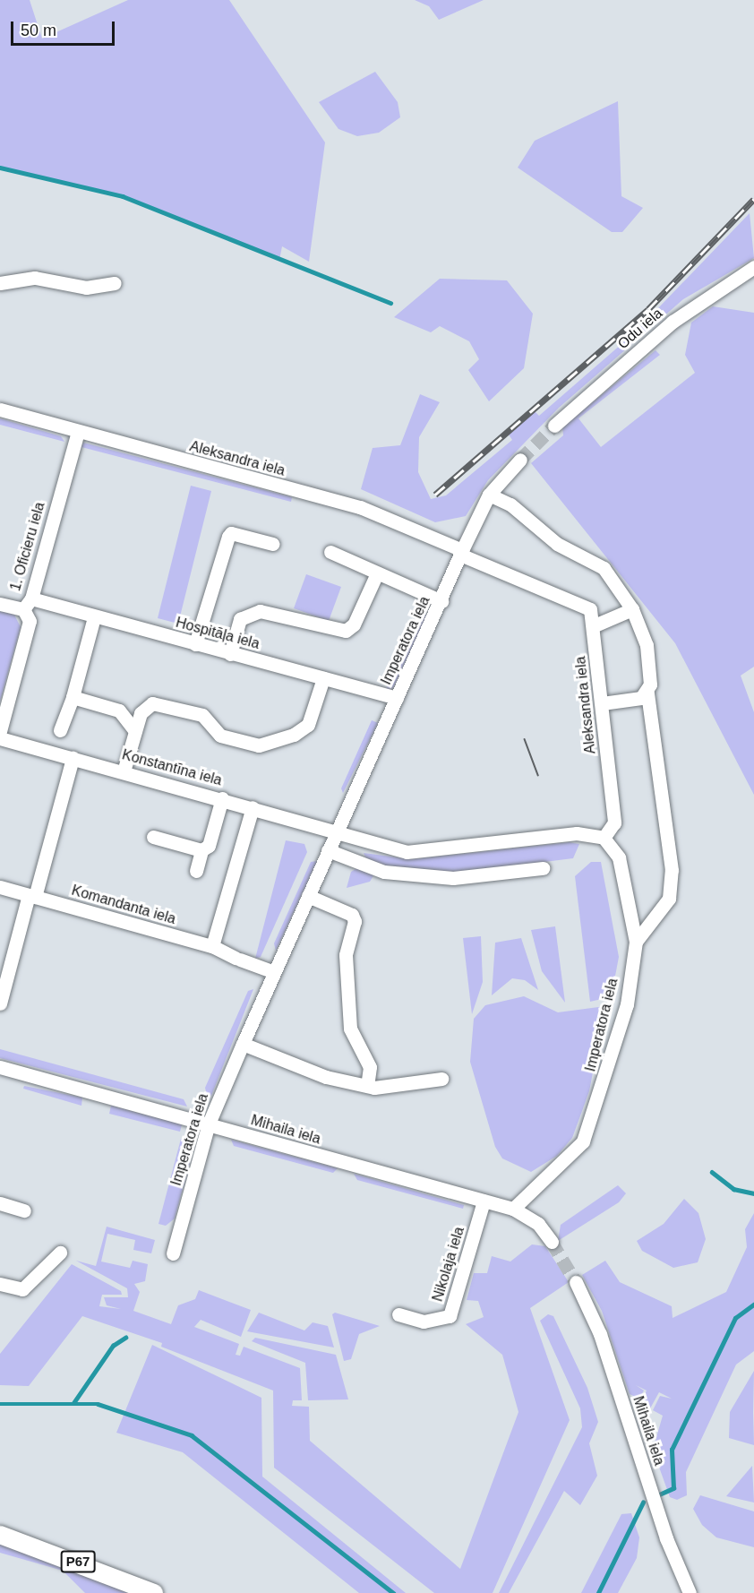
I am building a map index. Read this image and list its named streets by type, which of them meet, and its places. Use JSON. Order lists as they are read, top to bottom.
{
  "streets": {
    "main road": ["P67"],
    "street": [
      "Odu iela",
      "Aleksandra iela",
      "1. Oficieru iela",
      "Hospitāļa iela",
      "Imperatora iela",
      "Konstantīna iela",
      "Komandanta iela",
      "Mihaila iela",
      "Nikolaja iela"
    ]
  },
  "crossings": [
    ["Aleksandra iela", "1. Oficieru iela"],
    ["Aleksandra iela", "Imperatora iela"],
    ["1. Oficieru iela", "Hospitāļa iela"],
    ["Hospitāļa iela", "Imperatora iela"],
    ["Imperatora iela", "Konstantīna iela"],
    ["Imperatora iela", "Komandanta iela"],
    ["Imperatora iela", "Mihaila iela"],
    ["Mihaila iela", "Nikolaja iela"]
  ],
  "scale_bar": "50 m"
}
